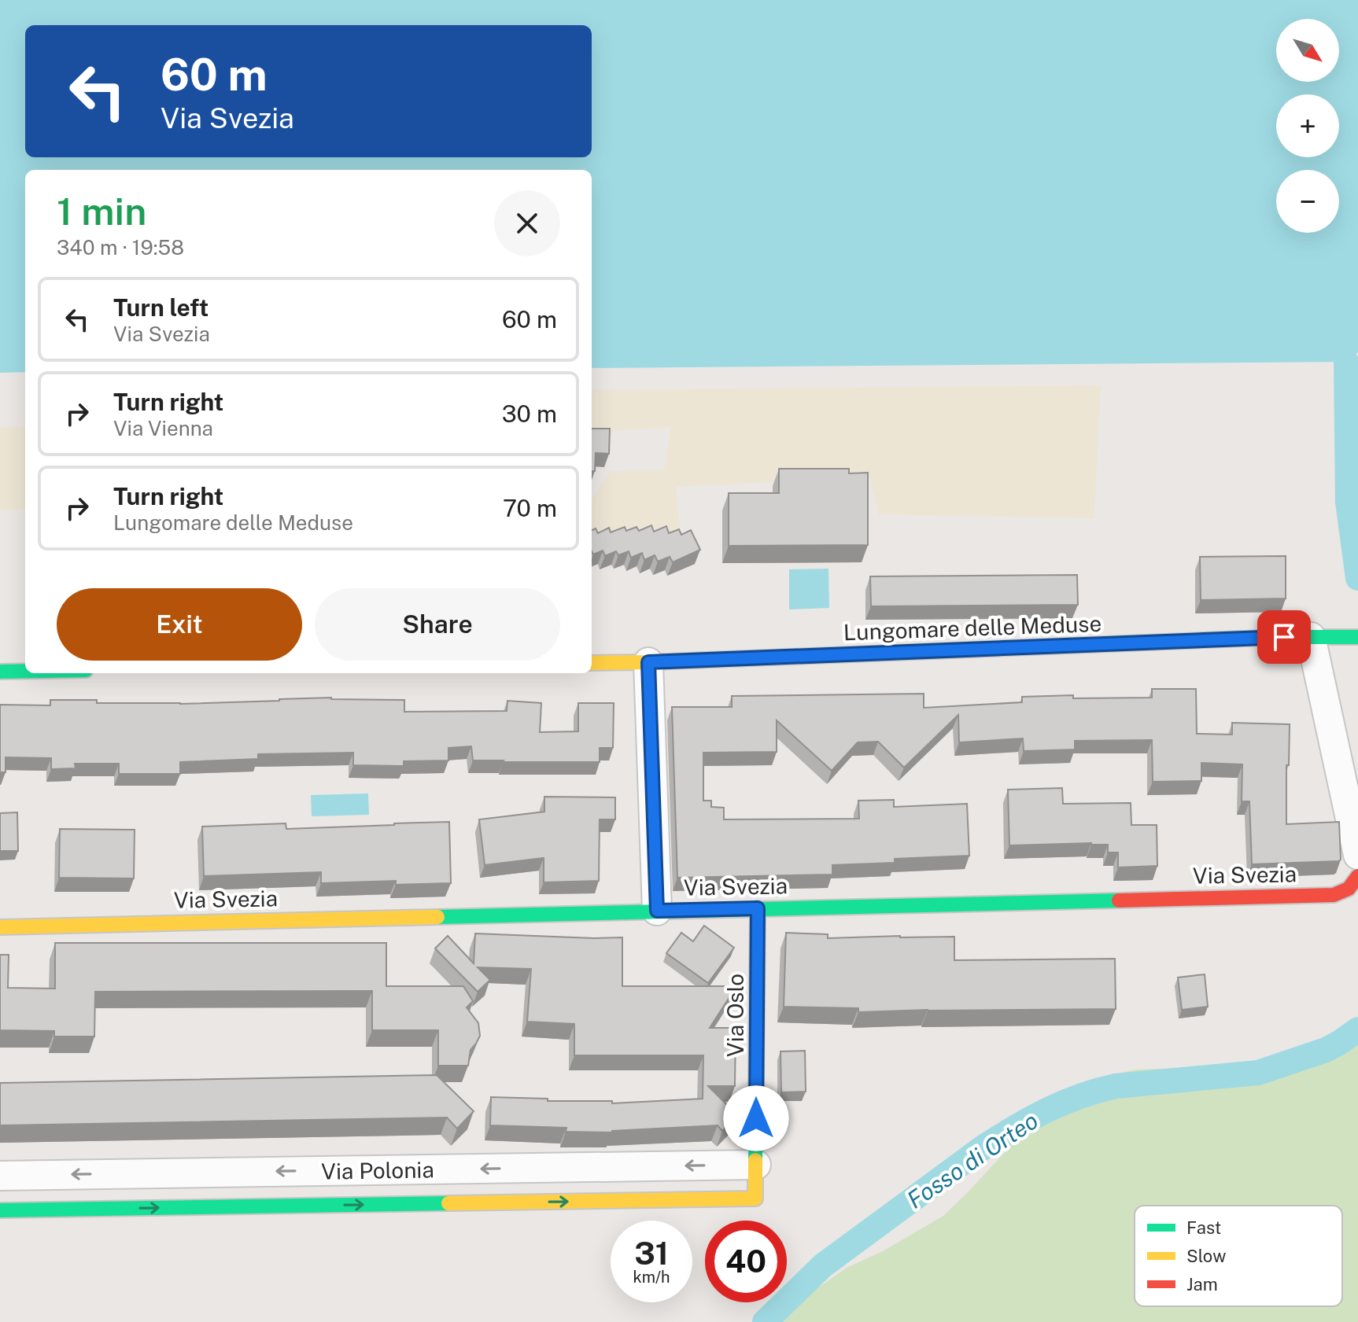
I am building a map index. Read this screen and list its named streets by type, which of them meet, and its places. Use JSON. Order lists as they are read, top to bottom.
{
  "streets": {
    "street": [
      "Lungomare delle Meduse",
      "Via Svezia",
      "Via Oslo",
      "Via Polonia"
    ]
  },
  "crossings": [
    ["Via Svezia", "Via Oslo"],
    ["Via Oslo", "Via Polonia"]
  ],
  "water": ["Fosso di Orteo"],
  "legend": ["Fast", "Slow", "Jam"],
  "north": "bottom right",
  "page": {
    "map_buttons": ["+", "−"],
    "turn": ["60 m", "Via Svezia"],
    "heading": ["1 min", "340 m · 19:58"],
    "list": [
      {
        "name": "Turn left",
        "note": "Via Svezia",
        "value": "60 m"
      },
      {
        "name": "Turn right",
        "note": "Via Vienna",
        "value": "30 m"
      },
      {
        "name": "Turn right",
        "note": "Lungomare delle Meduse",
        "value": "70 m"
      }
    ],
    "buttons": ["Exit", "Share"],
    "speed": "31 km/h",
    "limit": "40"
  }
}
